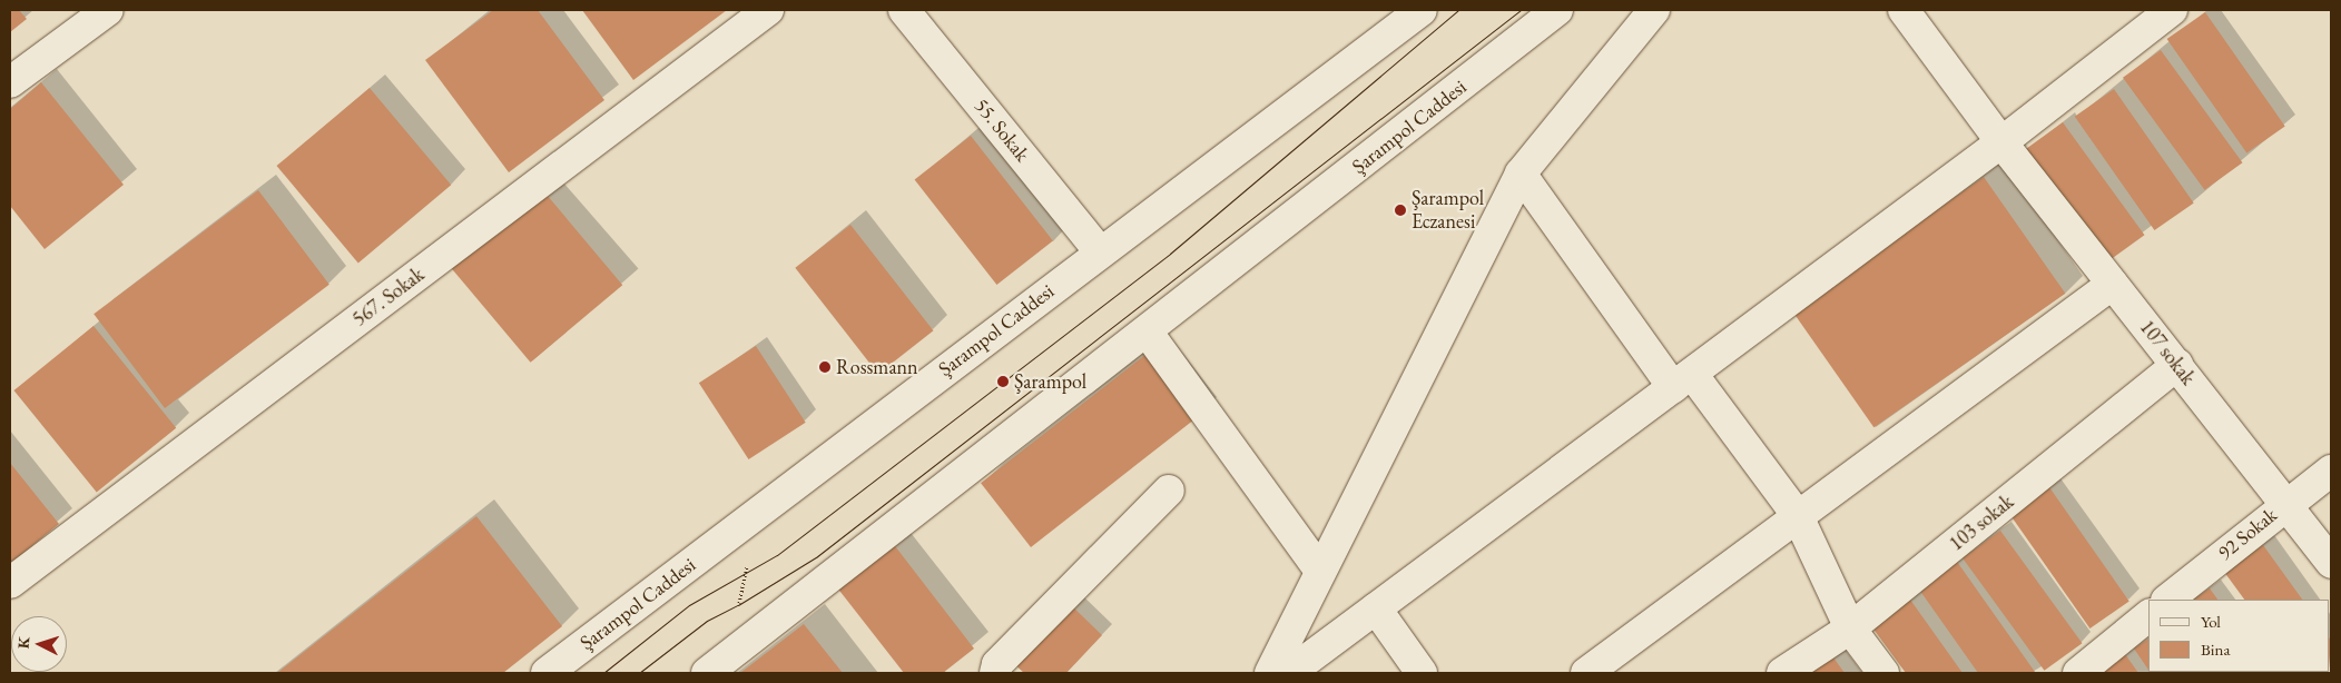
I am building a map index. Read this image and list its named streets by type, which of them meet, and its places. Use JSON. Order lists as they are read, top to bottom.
{
  "streets": {
    "street": [
      "Şarampol Caddesi",
      "55. Sokak",
      "567. Sokak",
      "107 sokak",
      "103 sokak",
      "92 Sokak"
    ]
  },
  "crossings": [
    ["Şarampol Caddesi", "55. Sokak"],
    ["107 sokak", "103 sokak"],
    ["107 sokak", "92 Sokak"]
  ],
  "places": ["Şarampol Eczanesi", "Rossmann", "Şarampol"],
  "legend": ["Yol", "Bina"],
  "north": "left"
}
